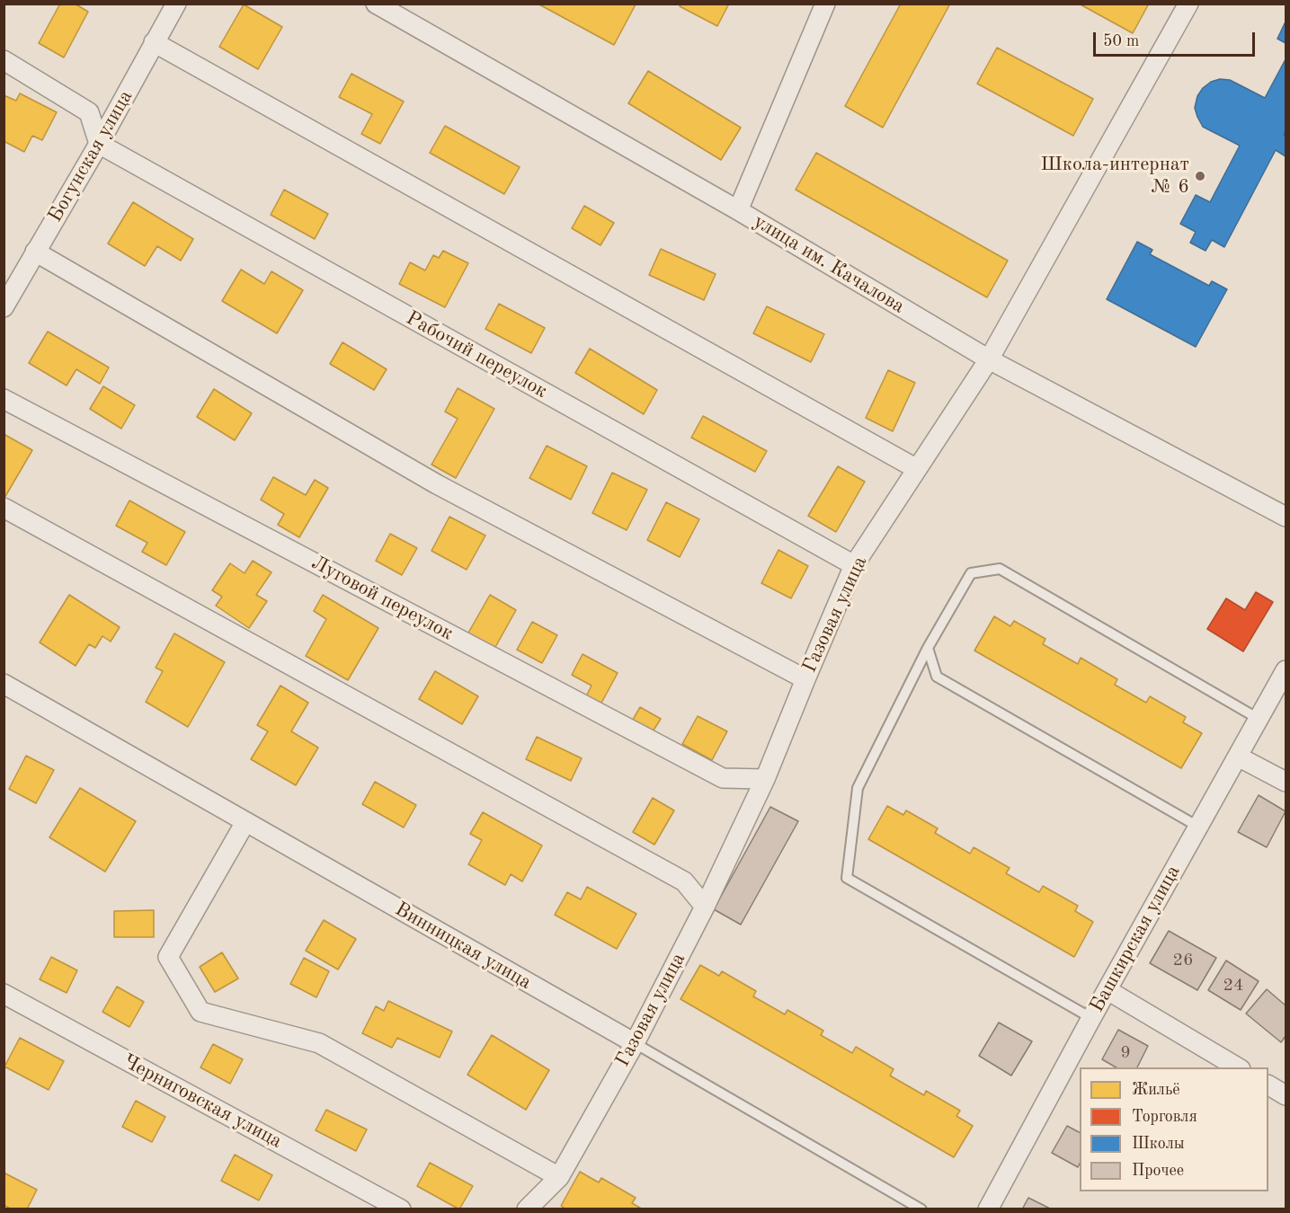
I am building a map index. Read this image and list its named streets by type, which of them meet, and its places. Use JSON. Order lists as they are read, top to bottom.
{
  "streets": {
    "street": [
      "Богунская улица",
      "улица им. Качалова",
      "Рабочий переулок",
      "Луговой переулок",
      "Газовая улица",
      "Башкирская улица",
      "Винницкая улица",
      "Черниговская улица"
    ]
  },
  "crossings": [
    ["Богунская улица", "Рабочий переулок"],
    ["улица им. Качалова", "Газовая улица"],
    ["Рабочий переулок", "Газовая улица"],
    ["Луговой переулок", "Газовая улица"],
    ["Газовая улица", "Винницкая улица"]
  ],
  "places": ["Школа-интернат № 6"],
  "house_numbers": ["26", "24", "9"],
  "legend": [
    "Жильё",
    "Торговля",
    "Школы",
    "Прочее"
  ],
  "scale_bar": "50 m"
}
